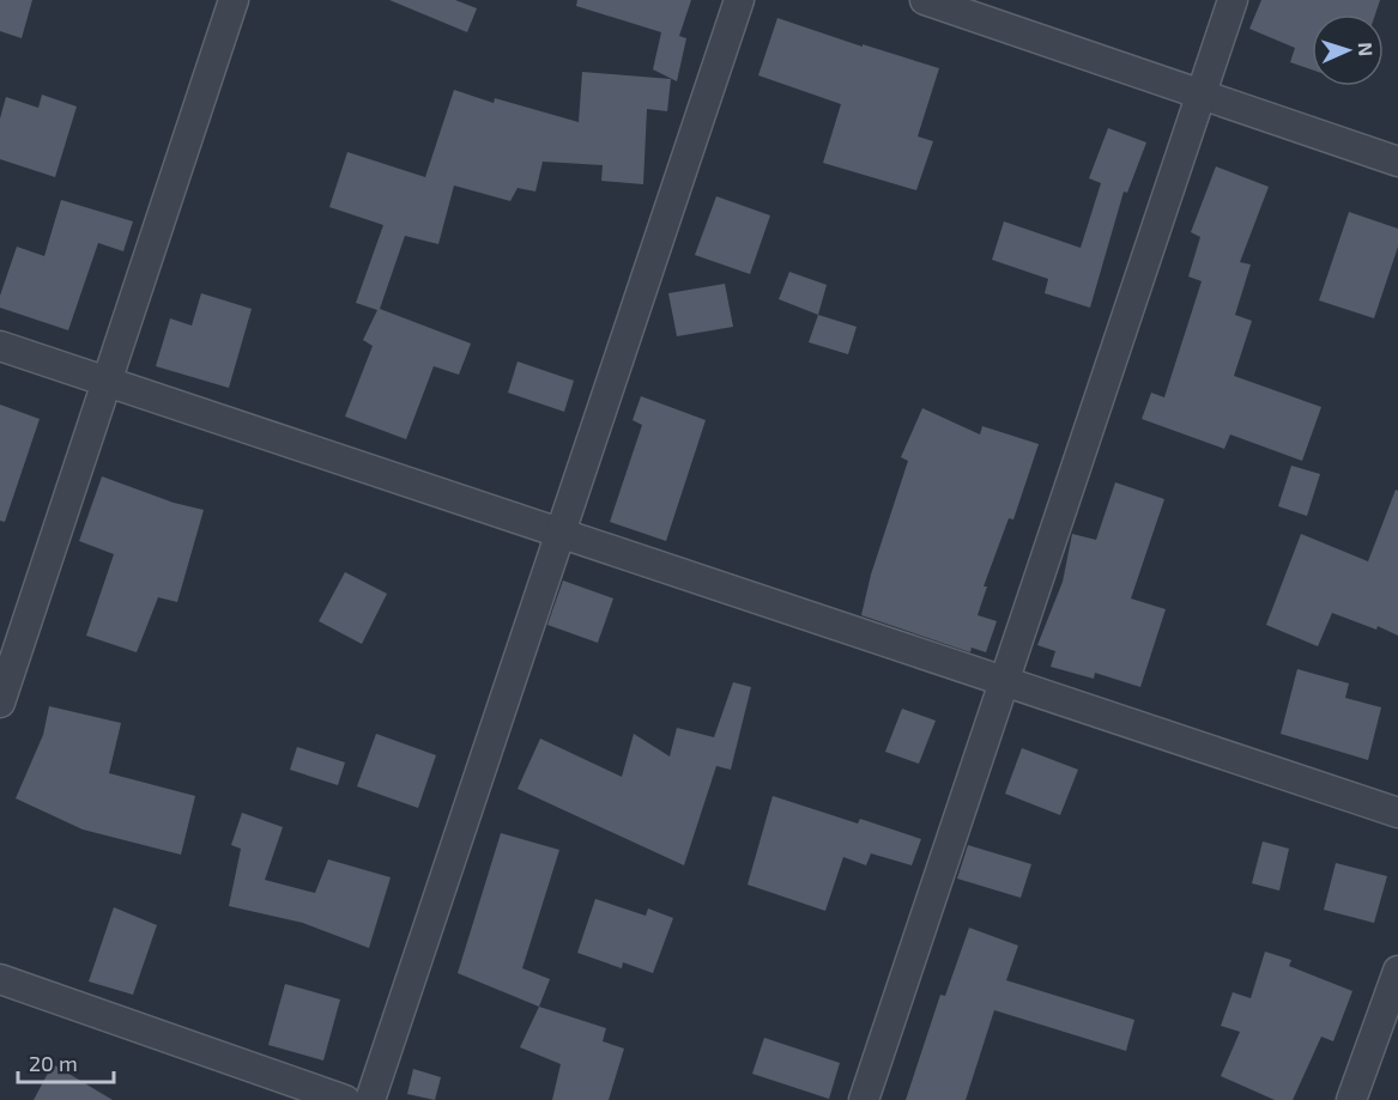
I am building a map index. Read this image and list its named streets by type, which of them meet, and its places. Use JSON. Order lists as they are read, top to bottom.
{
  "scale_bar": "20 m",
  "north": "right"
}
